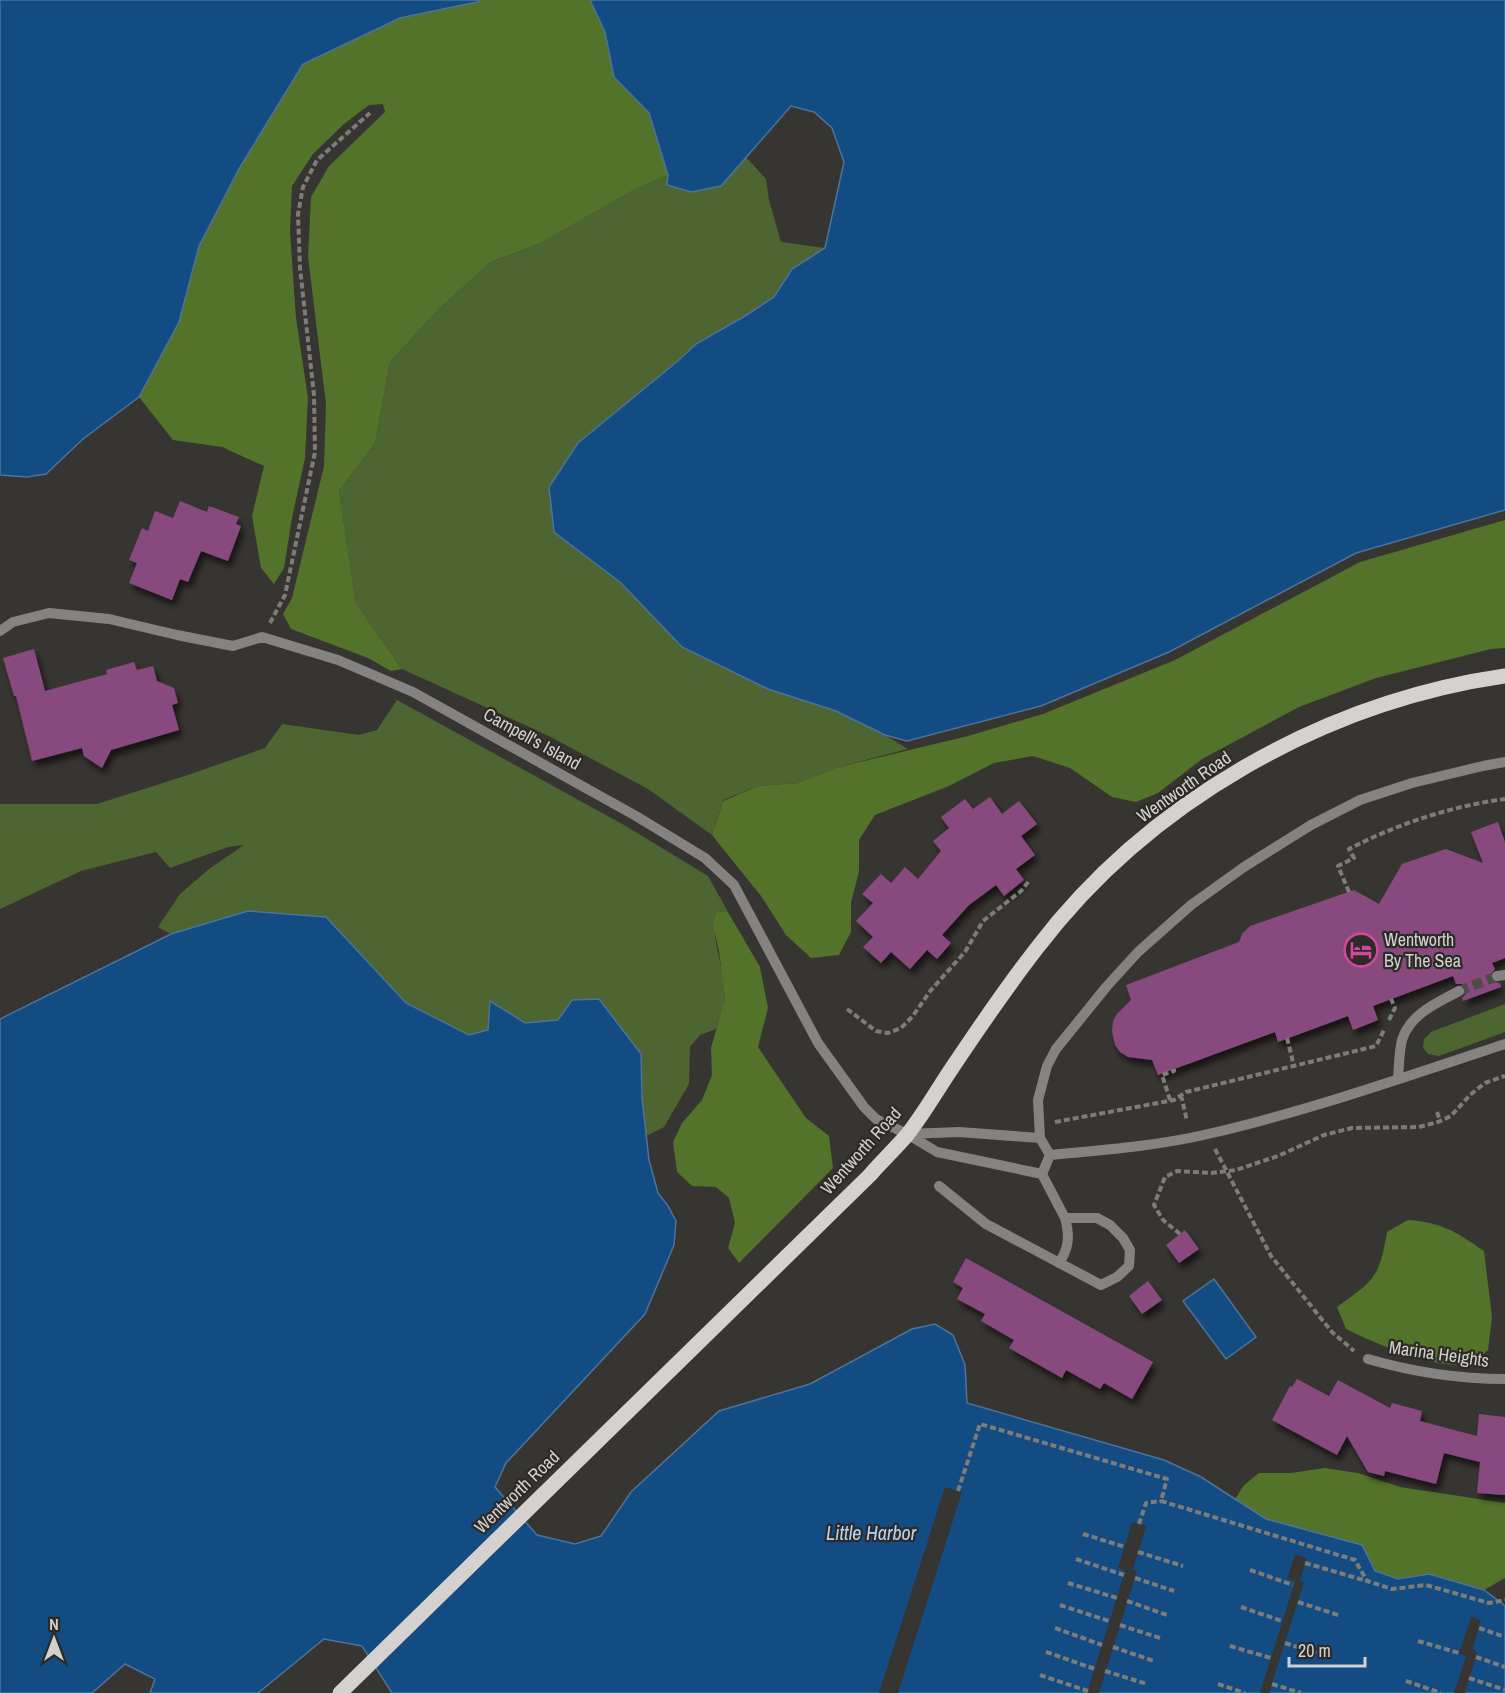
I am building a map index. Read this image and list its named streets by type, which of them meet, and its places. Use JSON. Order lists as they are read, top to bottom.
{
  "streets": {
    "main road": ["Wentworth Road"],
    "street": ["Campell's Island", "Marina Heights"]
  },
  "crossings": [
    ["Campell's Island", "Wentworth Road"]
  ],
  "water": ["Little Harbor"],
  "places": {
    "hotel": ["Wentworth By The Sea"]
  },
  "scale_bar": "20 m",
  "north": "top"
}
